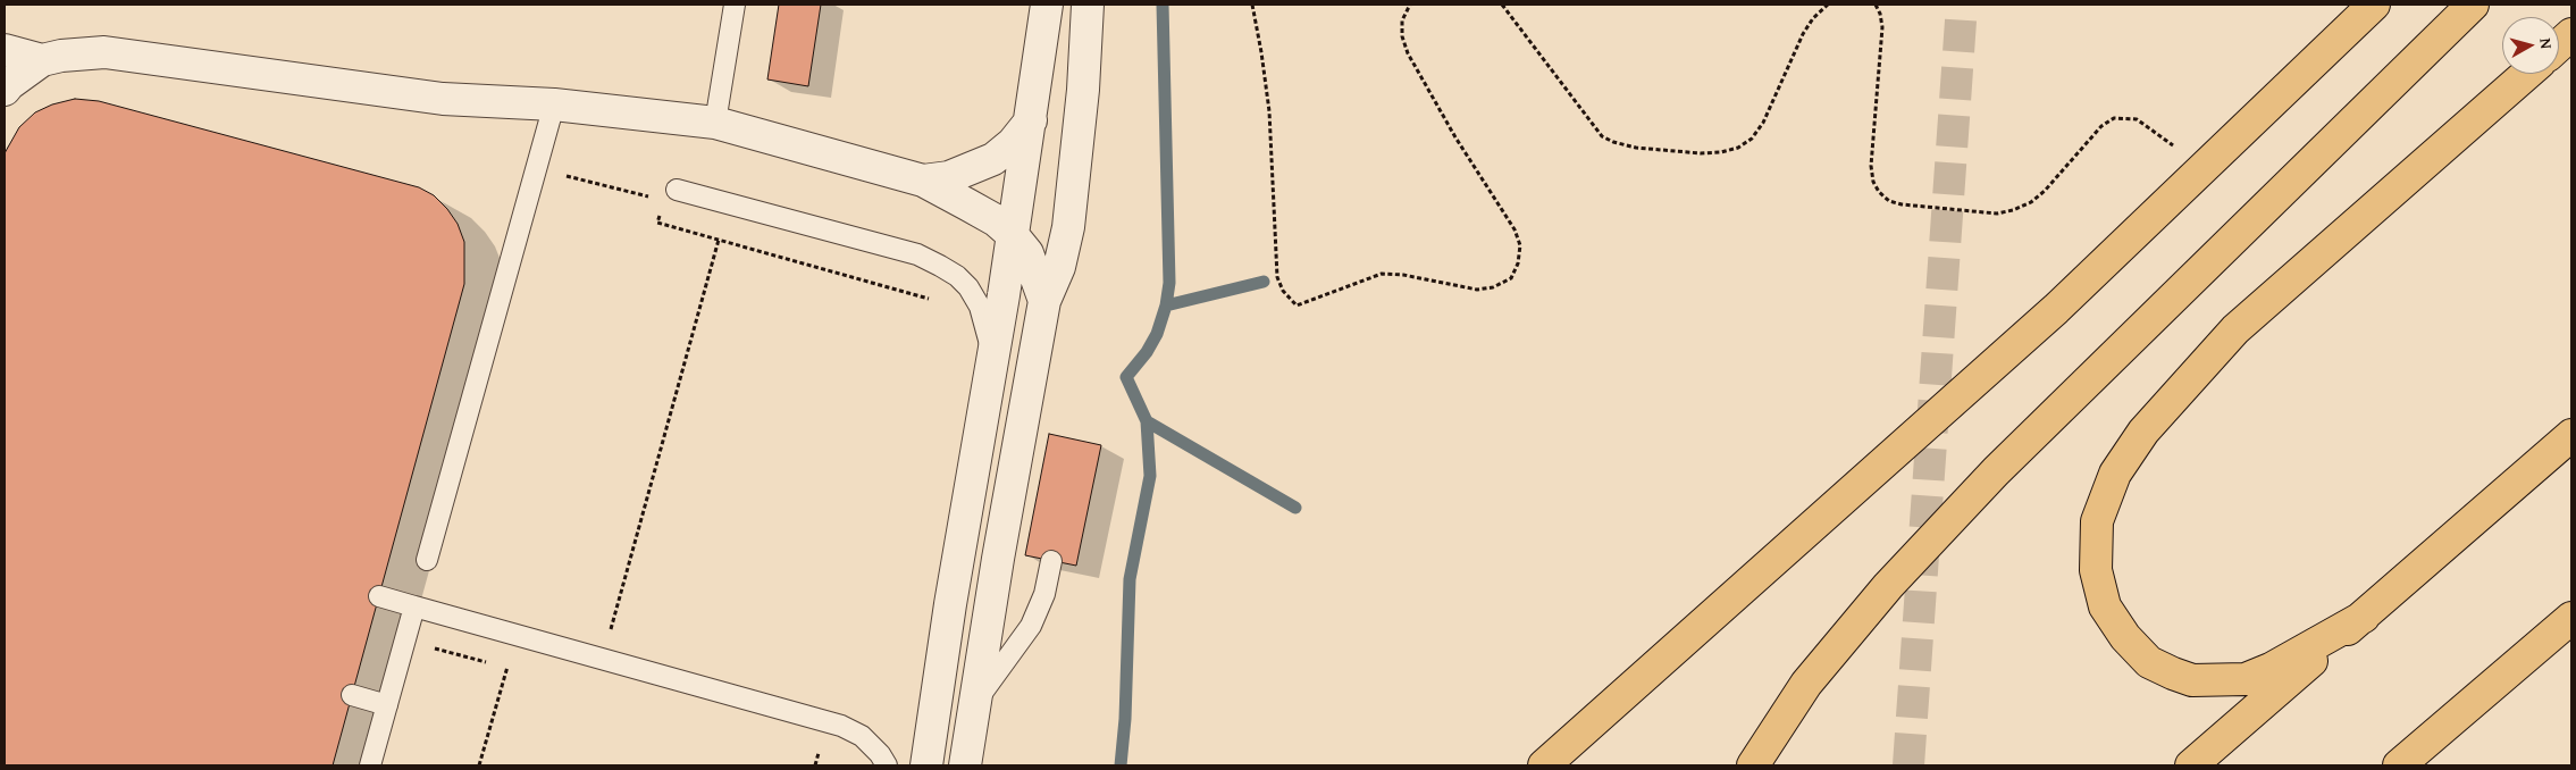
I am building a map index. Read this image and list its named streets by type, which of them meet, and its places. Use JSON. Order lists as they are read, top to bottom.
{
  "north": "right"
}
